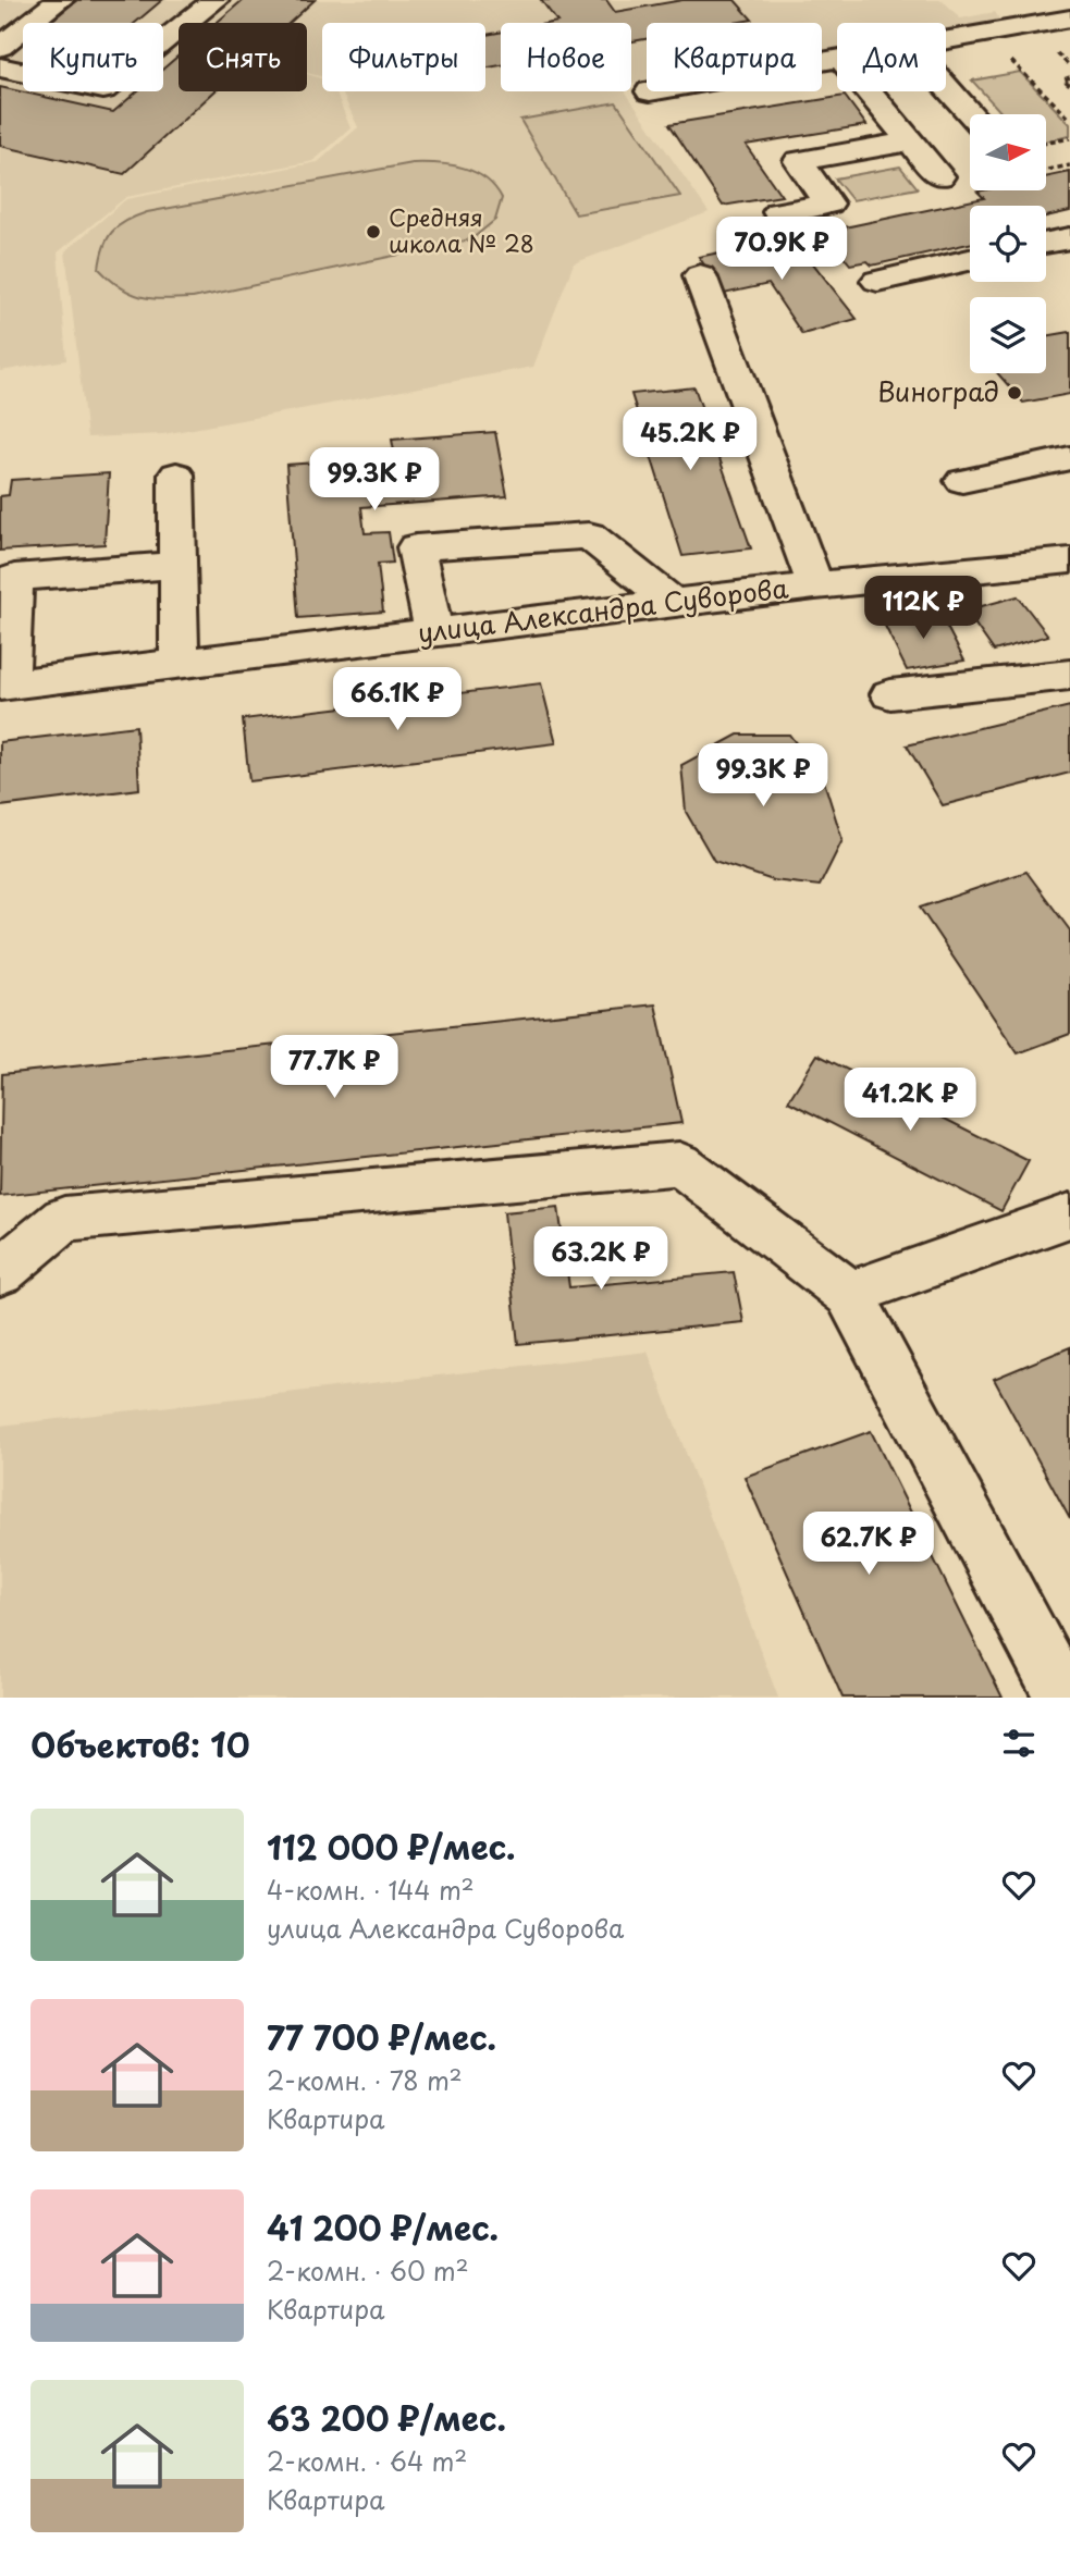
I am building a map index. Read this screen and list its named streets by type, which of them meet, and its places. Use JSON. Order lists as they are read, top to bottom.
{
  "streets": {
    "street": ["улица Александра Суворова"]
  },
  "places": ["Средняя школа № 28", "Виноград"],
  "north": "right",
  "page": {
    "chip": [
      "Купить",
      "Снять",
      "Фильтры",
      "Новое",
      "Квартира",
      "Дом"
    ],
    "price": [
      "70.9K ₽",
      "45.2K ₽",
      "99.3K ₽",
      "112K ₽",
      "66.1K ₽",
      "99.3K ₽",
      "77.7K ₽",
      "41.2K ₽",
      "63.2K ₽",
      "62.7K ₽"
    ],
    "heading": "Объектов: 10",
    "list": [
      {
        "name": "112 000 ₽/мес.",
        "note": "4-комн. · 144 m² · улица Александра Суворова"
      },
      {
        "name": "77 700 ₽/мес.",
        "note": "2-комн. · 78 m² · Квартира"
      },
      {
        "name": "41 200 ₽/мес.",
        "note": "2-комн. · 60 m² · Квартира"
      },
      {
        "name": "63 200 ₽/мес.",
        "note": "2-комн. · 64 m² · Квартира"
      }
    ]
  }
}
